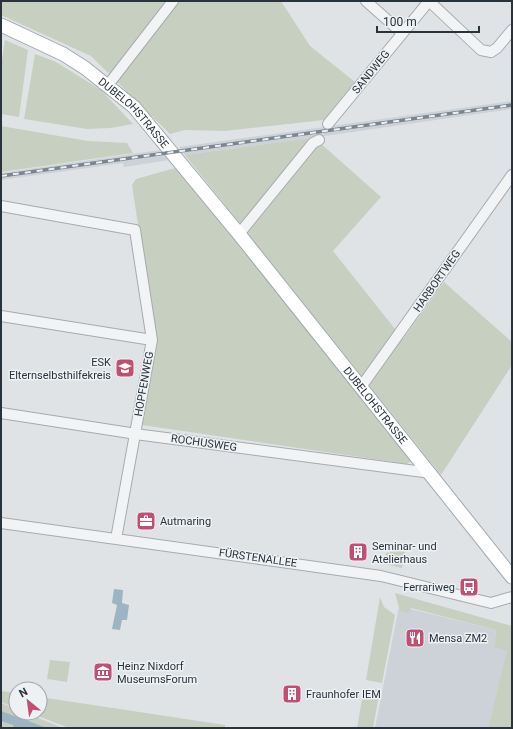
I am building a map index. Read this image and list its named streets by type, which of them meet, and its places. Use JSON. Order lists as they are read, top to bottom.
{
  "streets": {
    "main road": ["DUBELOHSTRASSE"],
    "street": [
      "SANDWEG",
      "HARBORTWEG",
      "HOPFENWEG",
      "ROCHUSWEG",
      "FÜRSTENALLEE"
    ]
  },
  "crossings": [
    ["DUBELOHSTRASSE", "HARBORTWEG"],
    ["DUBELOHSTRASSE", "ROCHUSWEG"],
    ["HOPFENWEG", "ROCHUSWEG"],
    ["HOPFENWEG", "FÜRSTENALLEE"]
  ],
  "places": {
    "school or university": ["ESK Elternselbsthilfekreis"],
    "office": ["Autmaring"],
    "building": ["Seminar- und Atelierhaus", "Fraunhofer IEM"],
    "bus stop": ["Ferrariweg"],
    "restaurant": ["Mensa ZM2"],
    "museum": ["Heinz Nixdorf MuseumsForum"]
  },
  "scale_bar": "100 m",
  "north": "top left"
}
